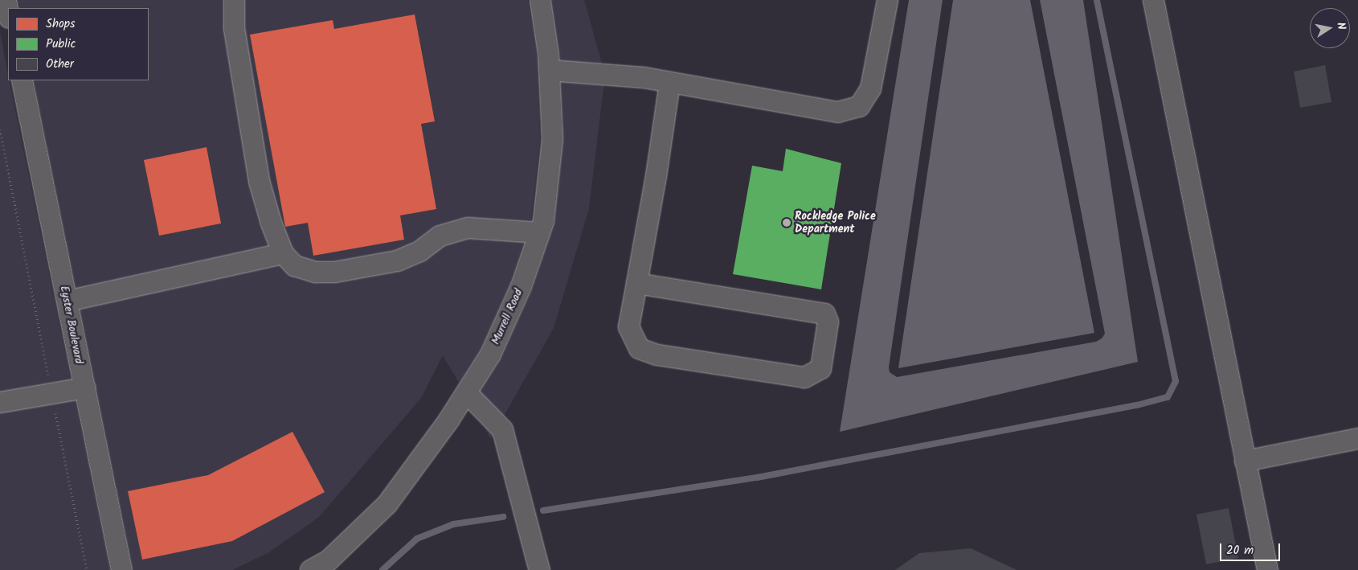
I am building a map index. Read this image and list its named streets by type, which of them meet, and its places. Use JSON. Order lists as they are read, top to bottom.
{
  "streets": {
    "street": ["Murrell Road", "Eyster Boulevard"]
  },
  "places": ["Rockledge Police Department"],
  "legend": ["Shops", "Public", "Other"],
  "scale_bar": "20 m",
  "north": "right"
}
